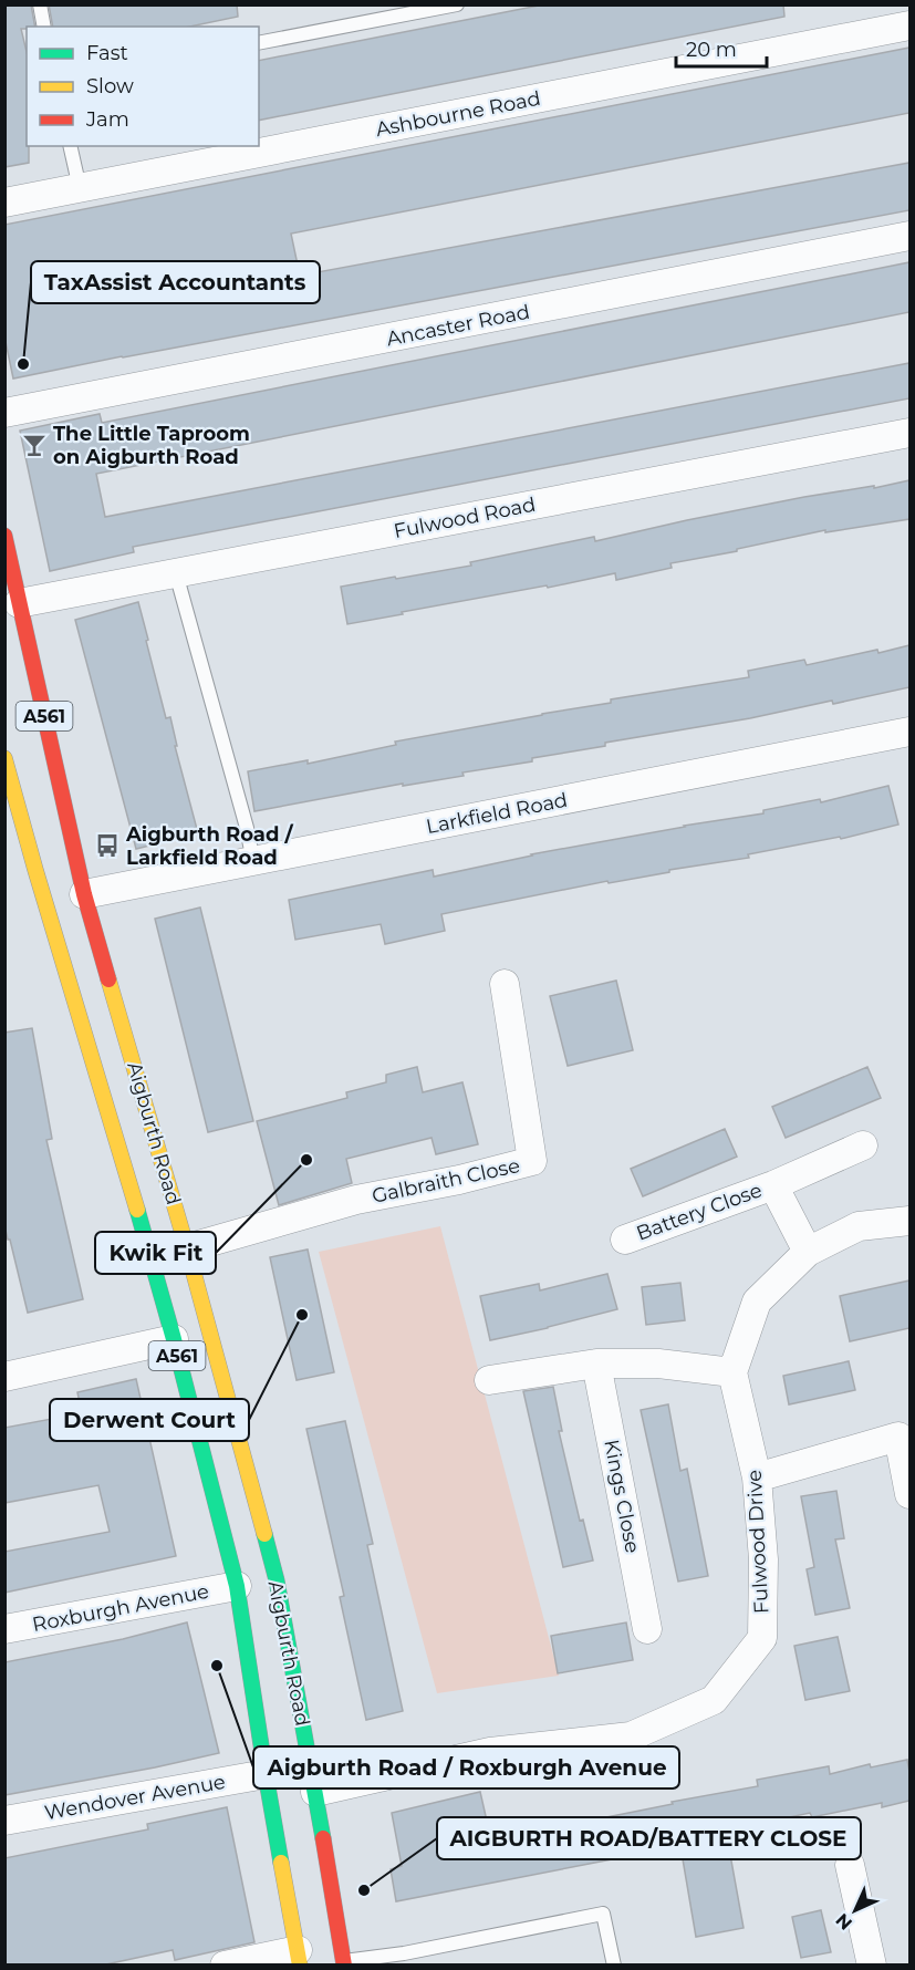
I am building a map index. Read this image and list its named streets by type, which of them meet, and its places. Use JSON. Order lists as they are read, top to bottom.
{
  "streets": {
    "highway": ["A561", "Aigburth Road"],
    "street": [
      "Ashbourne Road",
      "Ancaster Road",
      "Fulwood Road",
      "Larkfield Road",
      "Galbraith Close",
      "Battery Close",
      "Kings Close",
      "Fulwood Drive",
      "Roxburgh Avenue",
      "Wendover Avenue"
    ]
  },
  "crossings": [
    ["Fulwood Road", "Aigburth Road"],
    ["Larkfield Road", "Aigburth Road"],
    ["Aigburth Road", "Galbraith Close"],
    ["Aigburth Road", "Fulwood Drive"],
    ["Aigburth Road", "Roxburgh Avenue"],
    ["Aigburth Road", "Wendover Avenue"]
  ],
  "places": {
    "other": [
      "TaxAssist Accountants",
      "Kwik Fit",
      "Derwent Court",
      "Aigburth Road / Roxburgh Avenue",
      "AIGBURTH ROAD/BATTERY CLOSE"
    ],
    "bar": ["The Little Taproom on Aigburth Road"],
    "bus stop": ["Aigburth Road / Larkfield Road"]
  },
  "legend": ["Fast", "Slow", "Jam"],
  "scale_bar": "20 m",
  "north": "bottom left"
}
